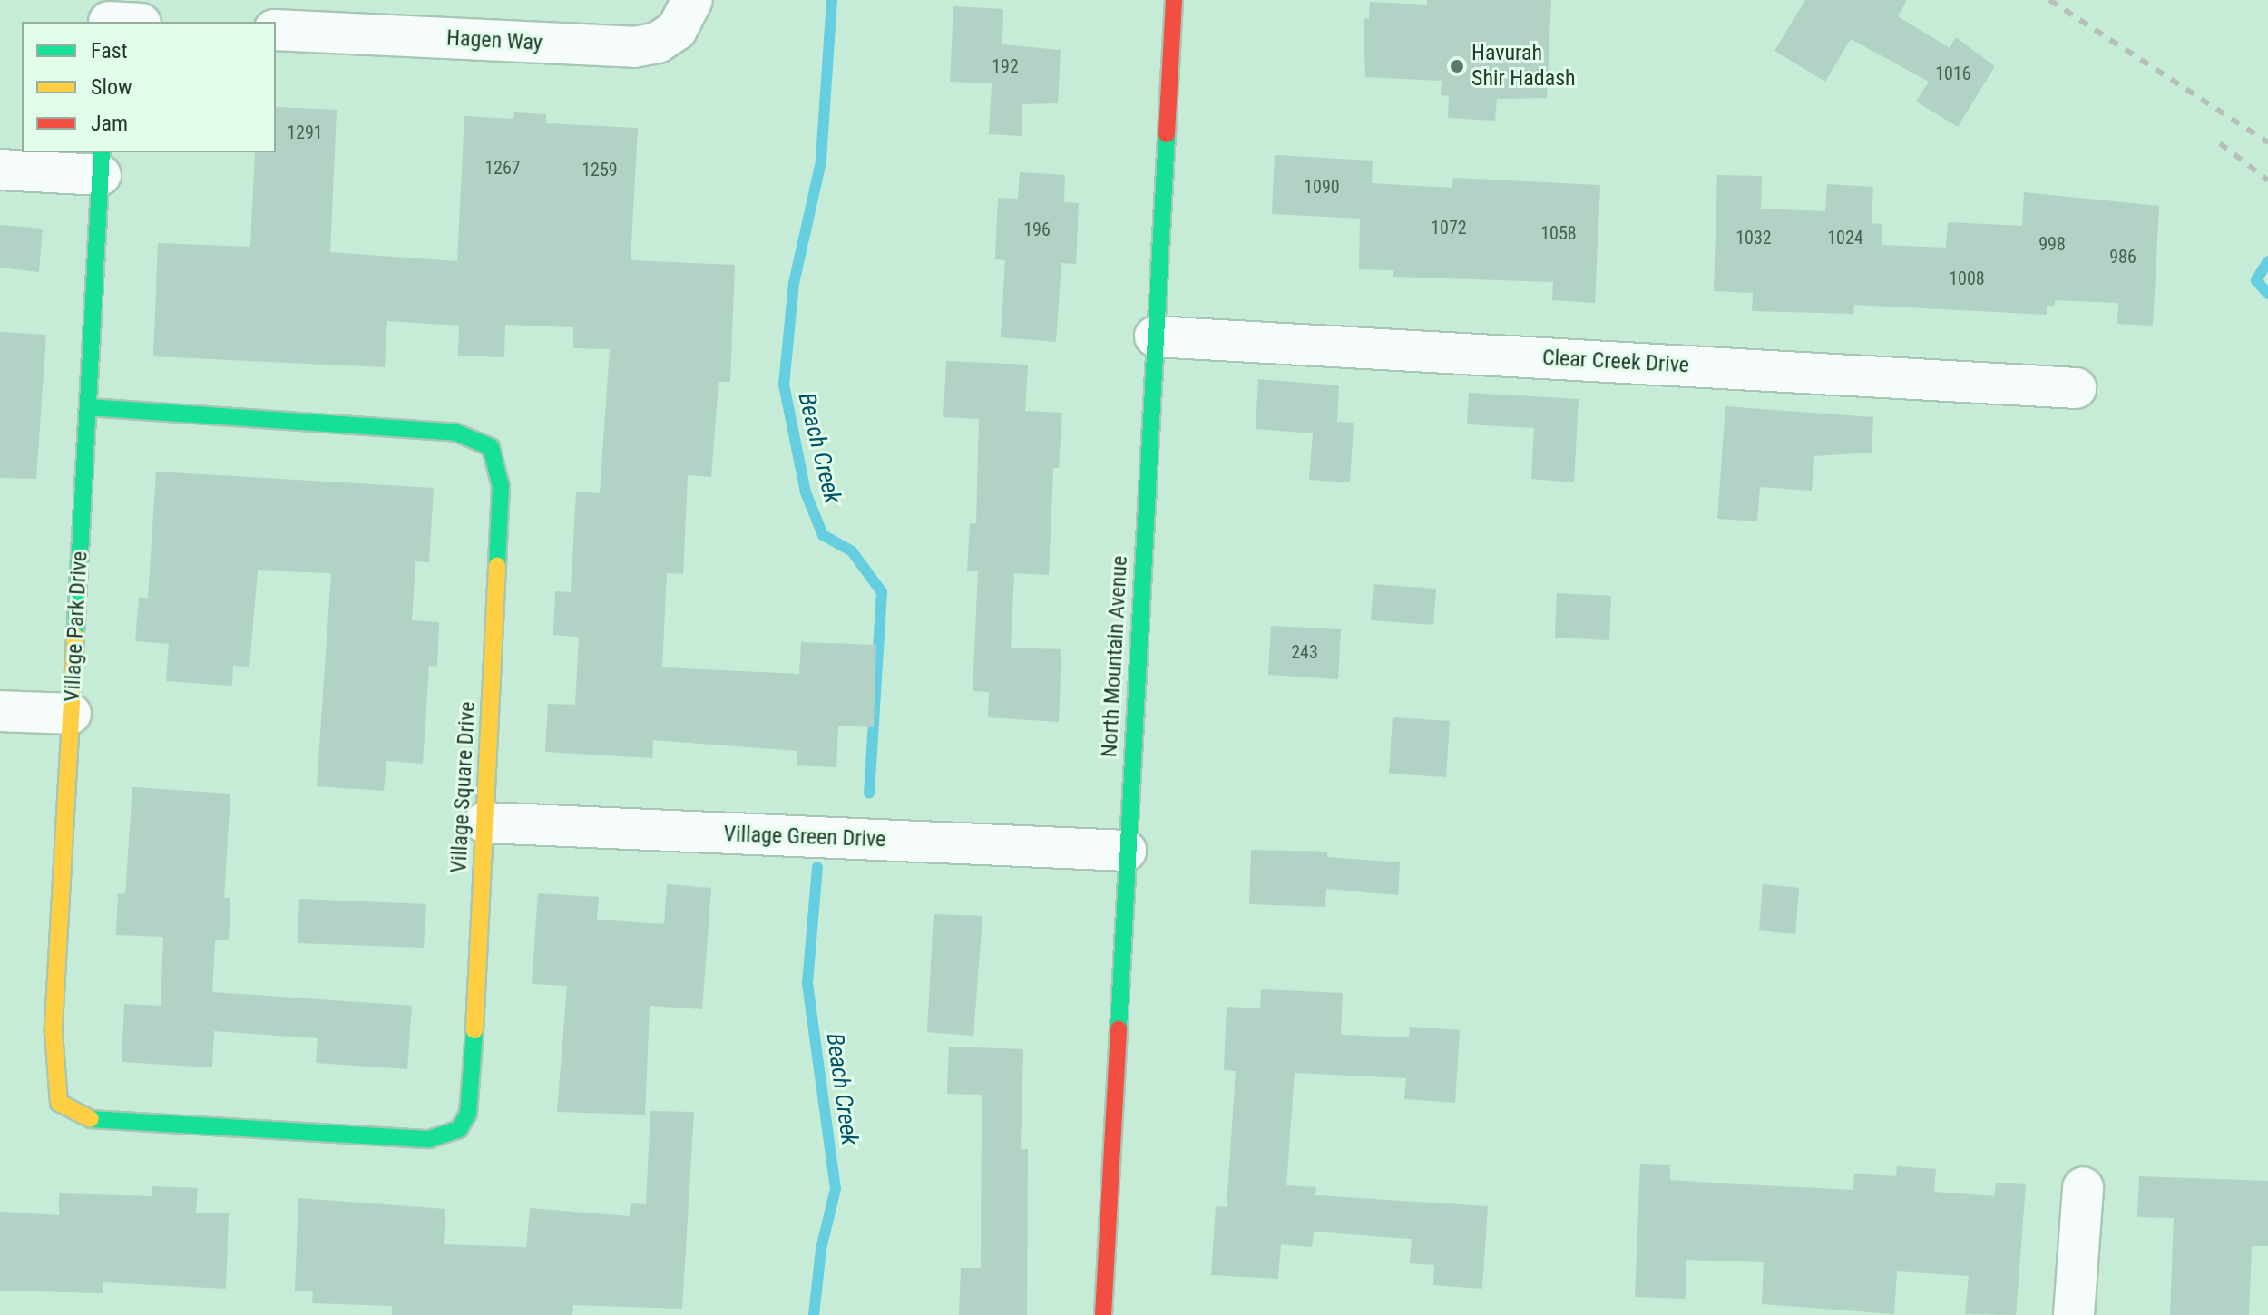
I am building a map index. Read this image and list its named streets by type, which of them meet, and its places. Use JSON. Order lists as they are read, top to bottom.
{
  "streets": {
    "street": [
      "Hagen Way",
      "Clear Creek Drive",
      "Village Park Drive",
      "North Mountain Avenue",
      "Village Square Drive",
      "Village Green Drive"
    ]
  },
  "crossings": [
    ["Clear Creek Drive", "North Mountain Avenue"],
    ["Village Park Drive", "Village Square Drive"],
    ["North Mountain Avenue", "Village Green Drive"],
    ["Village Square Drive", "Village Green Drive"]
  ],
  "water": ["Beach Creek"],
  "places": ["Havurah Shir Hadash"],
  "house_numbers": [
    "192",
    "1016",
    "1291",
    "1267",
    "1259",
    "1090",
    "1072",
    "196",
    "1058",
    "1032",
    "1024",
    "998",
    "986",
    "1008",
    "243"
  ],
  "legend": ["Fast", "Slow", "Jam"]
}
